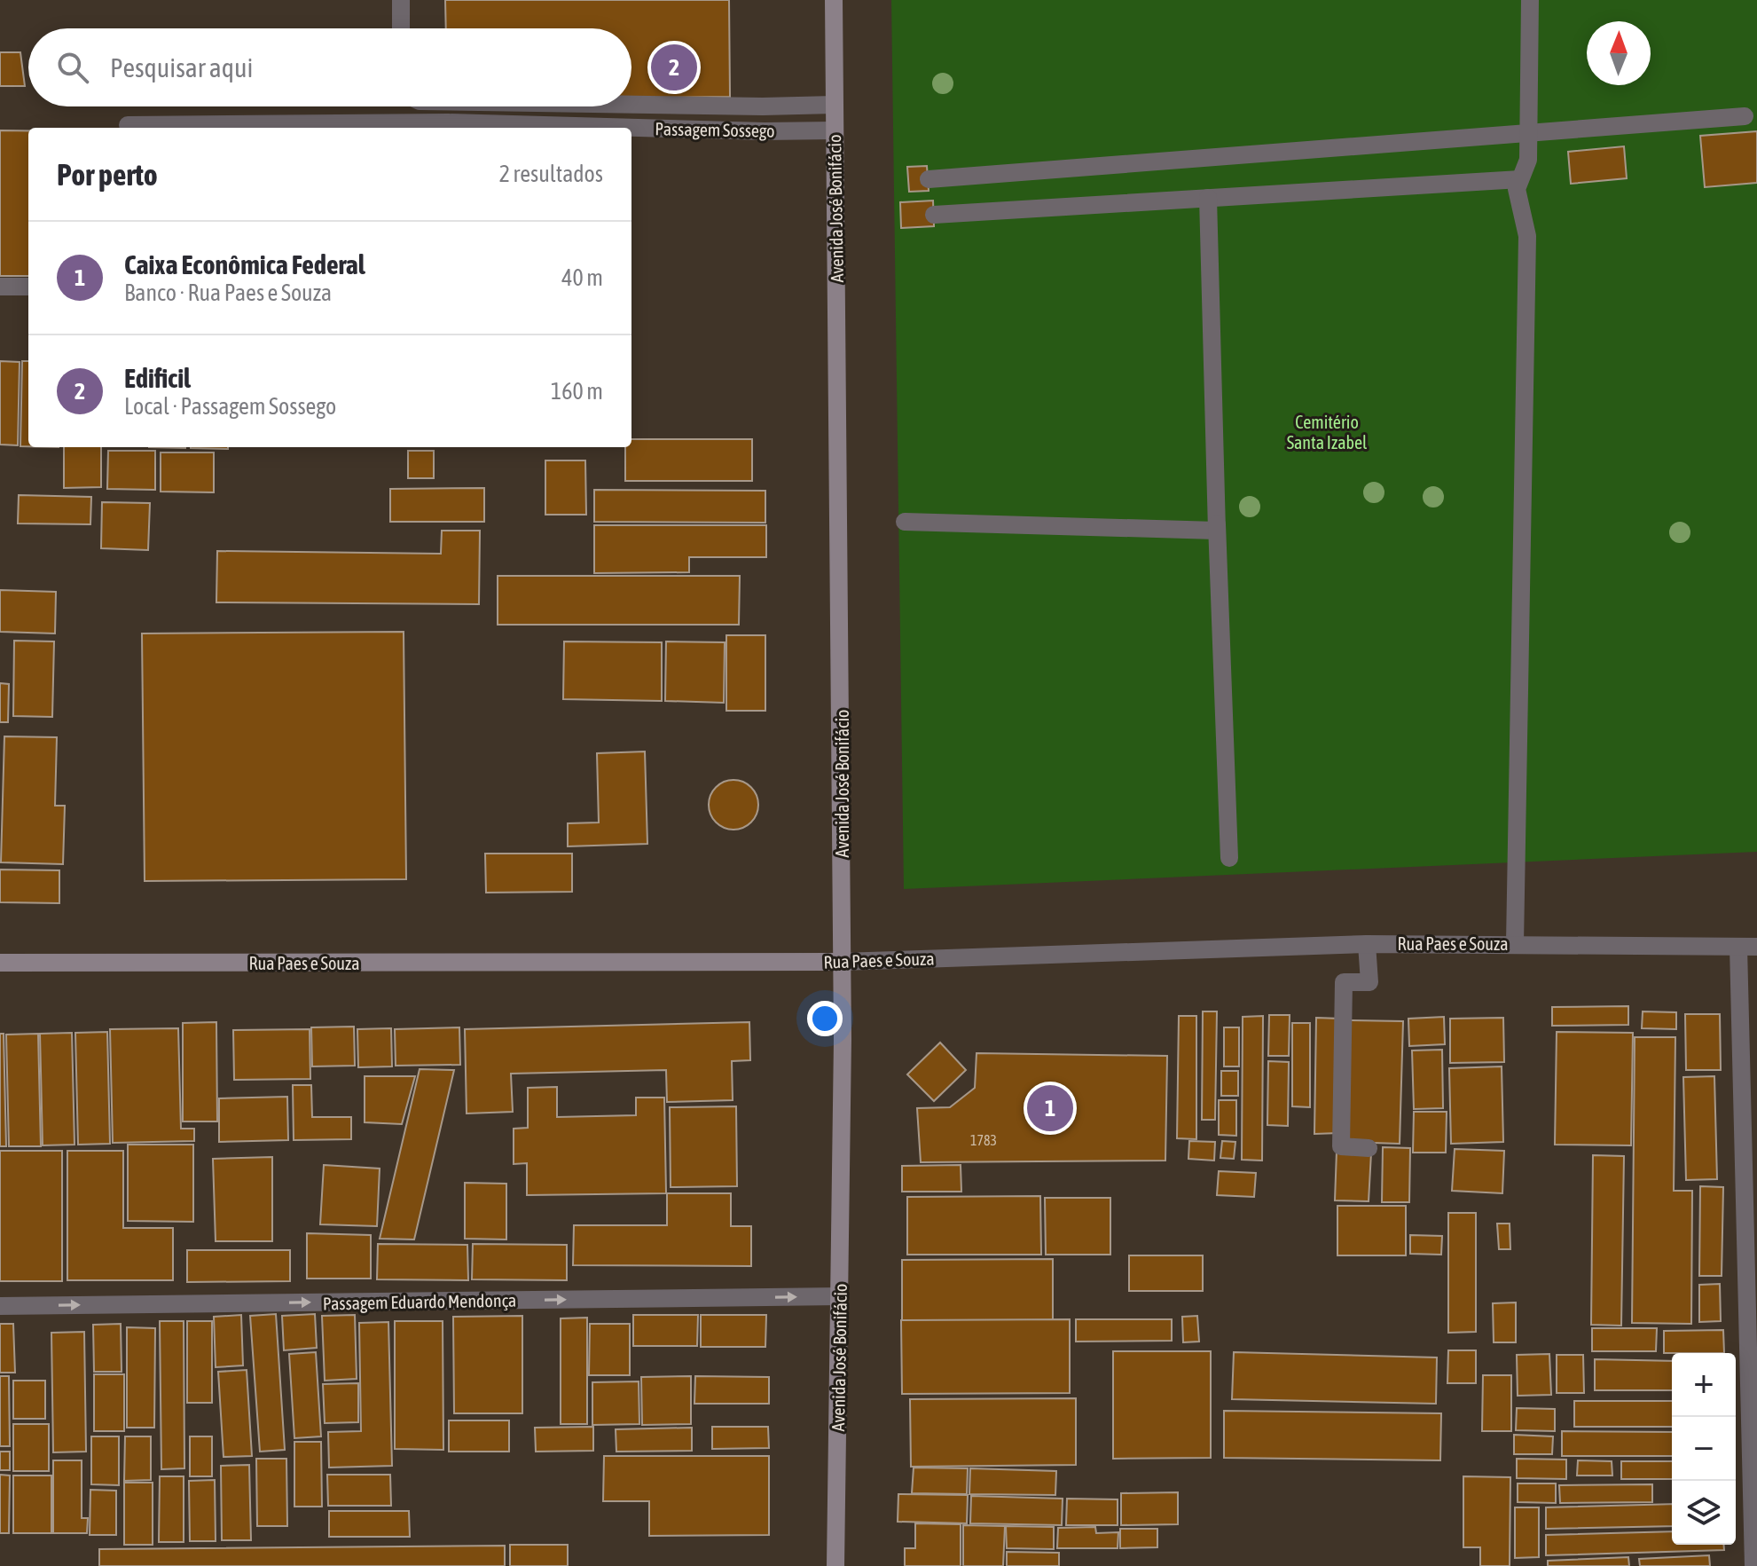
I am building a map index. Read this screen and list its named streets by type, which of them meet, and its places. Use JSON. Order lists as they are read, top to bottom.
{
  "streets": {
    "main road": ["Avenida José Bonifácio", "Rua Paes e Souza"],
    "street": ["Passagem Sossego", "Passagem Eduardo Mendonça"]
  },
  "crossings": [
    ["Passagem Sossego", "Avenida José Bonifácio"],
    ["Avenida José Bonifácio", "Rua Paes e Souza"],
    ["Avenida José Bonifácio", "Passagem Eduardo Mendonça"]
  ],
  "one_way": ["Passagem Eduardo Mendonça"],
  "parks": ["Cemitério Santa Izabel"],
  "house_numbers": ["1783"],
  "north": "top",
  "page": {
    "search": "Pesquisar aqui",
    "pins": ["2", "1"],
    "heading": ["Por perto", "2 resultados"],
    "list": [
      {
        "mark": "1",
        "name": "Caixa Econômica Federal",
        "note": "Banco · Rua Paes e Souza",
        "value": "40 m"
      },
      {
        "mark": "2",
        "name": "Edificil",
        "note": "Local · Passagem Sossego",
        "value": "160 m"
      }
    ],
    "map_buttons": ["+", "−"]
  }
}
